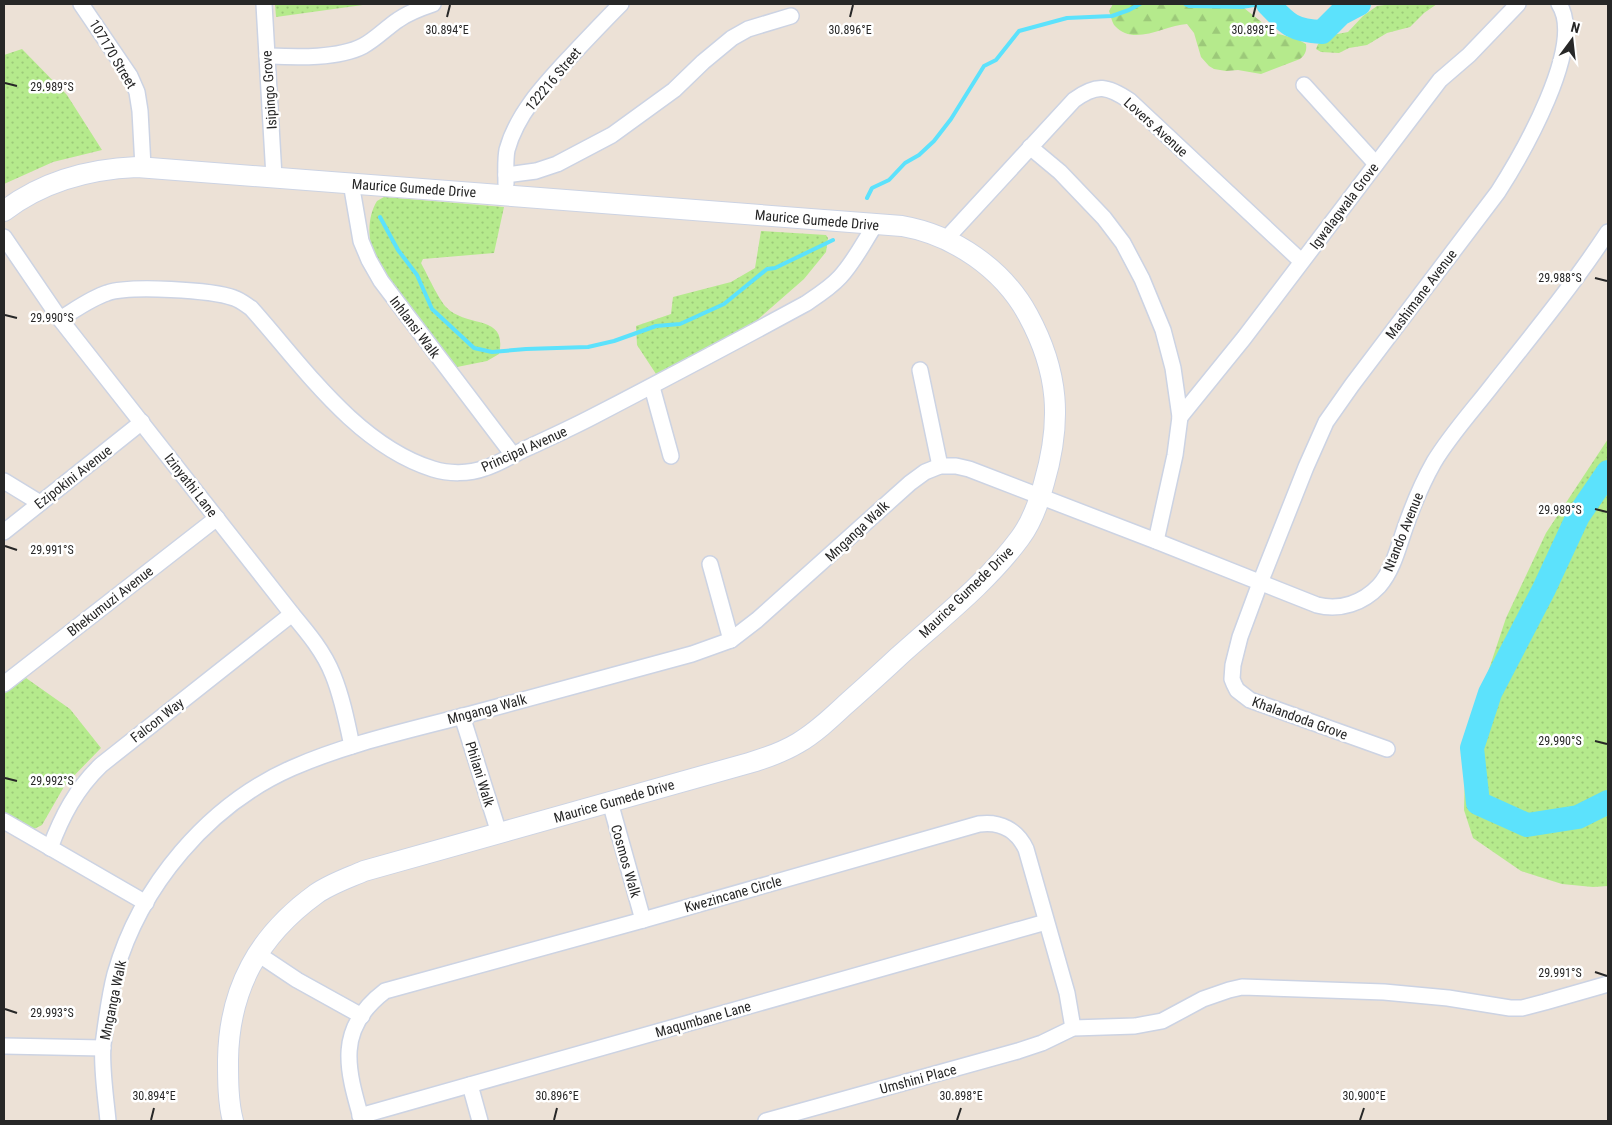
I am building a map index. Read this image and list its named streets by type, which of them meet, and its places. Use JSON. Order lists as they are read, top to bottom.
{
  "streets": {
    "street": [
      "107170 Street",
      "122216 Street",
      "Isipingo Grove",
      "Lovers Avenue",
      "Maurice Gumede Drive",
      "Igwalagwala Grove",
      "Mashimane Avenue",
      "Inhlansi Walk",
      "Principal Avenue",
      "Ezipokini Avenue",
      "Izinyathi Lane",
      "Mnganga Walk",
      "Ntando Avenue",
      "Bhekumuzi Avenue",
      "Khalandoda Grove",
      "Falcon Way",
      "Philani Walk",
      "Cosmos Walk",
      "Kwezincane Circle",
      "Maqumbane Lane",
      "Umshini Place"
    ]
  },
  "crossings": [
    ["107170 Street", "Maurice Gumede Drive"],
    ["122216 Street", "Maurice Gumede Drive"],
    ["Isipingo Grove", "Maurice Gumede Drive"],
    ["Lovers Avenue", "Maurice Gumede Drive"],
    ["Lovers Avenue", "Igwalagwala Grove"],
    ["Maurice Gumede Drive", "Inhlansi Walk"],
    ["Maurice Gumede Drive", "Principal Avenue"],
    ["Maurice Gumede Drive", "Ntando Avenue"],
    ["Maurice Gumede Drive", "Philani Walk"],
    ["Maurice Gumede Drive", "Cosmos Walk"],
    ["Mashimane Avenue", "Ntando Avenue"],
    ["Mashimane Avenue", "Khalandoda Grove"],
    ["Inhlansi Walk", "Principal Avenue"],
    ["Principal Avenue", "Izinyathi Lane"],
    ["Ezipokini Avenue", "Izinyathi Lane"],
    ["Izinyathi Lane", "Mnganga Walk"],
    ["Izinyathi Lane", "Bhekumuzi Avenue"],
    ["Izinyathi Lane", "Falcon Way"],
    ["Mnganga Walk", "Philani Walk"],
    ["Ntando Avenue", "Khalandoda Grove"],
    ["Cosmos Walk", "Kwezincane Circle"],
    ["Kwezincane Circle", "Maqumbane Lane"],
    ["Kwezincane Circle", "Umshini Place"]
  ],
  "north": "top",
  "coordinates": [
    "30.894°E",
    "30.896°E",
    "30.898°E",
    "29.989°S",
    "29.988°S",
    "29.990°S",
    "29.991°S",
    "29.992°S",
    "29.993°S",
    "30.900°E"
  ]
}
